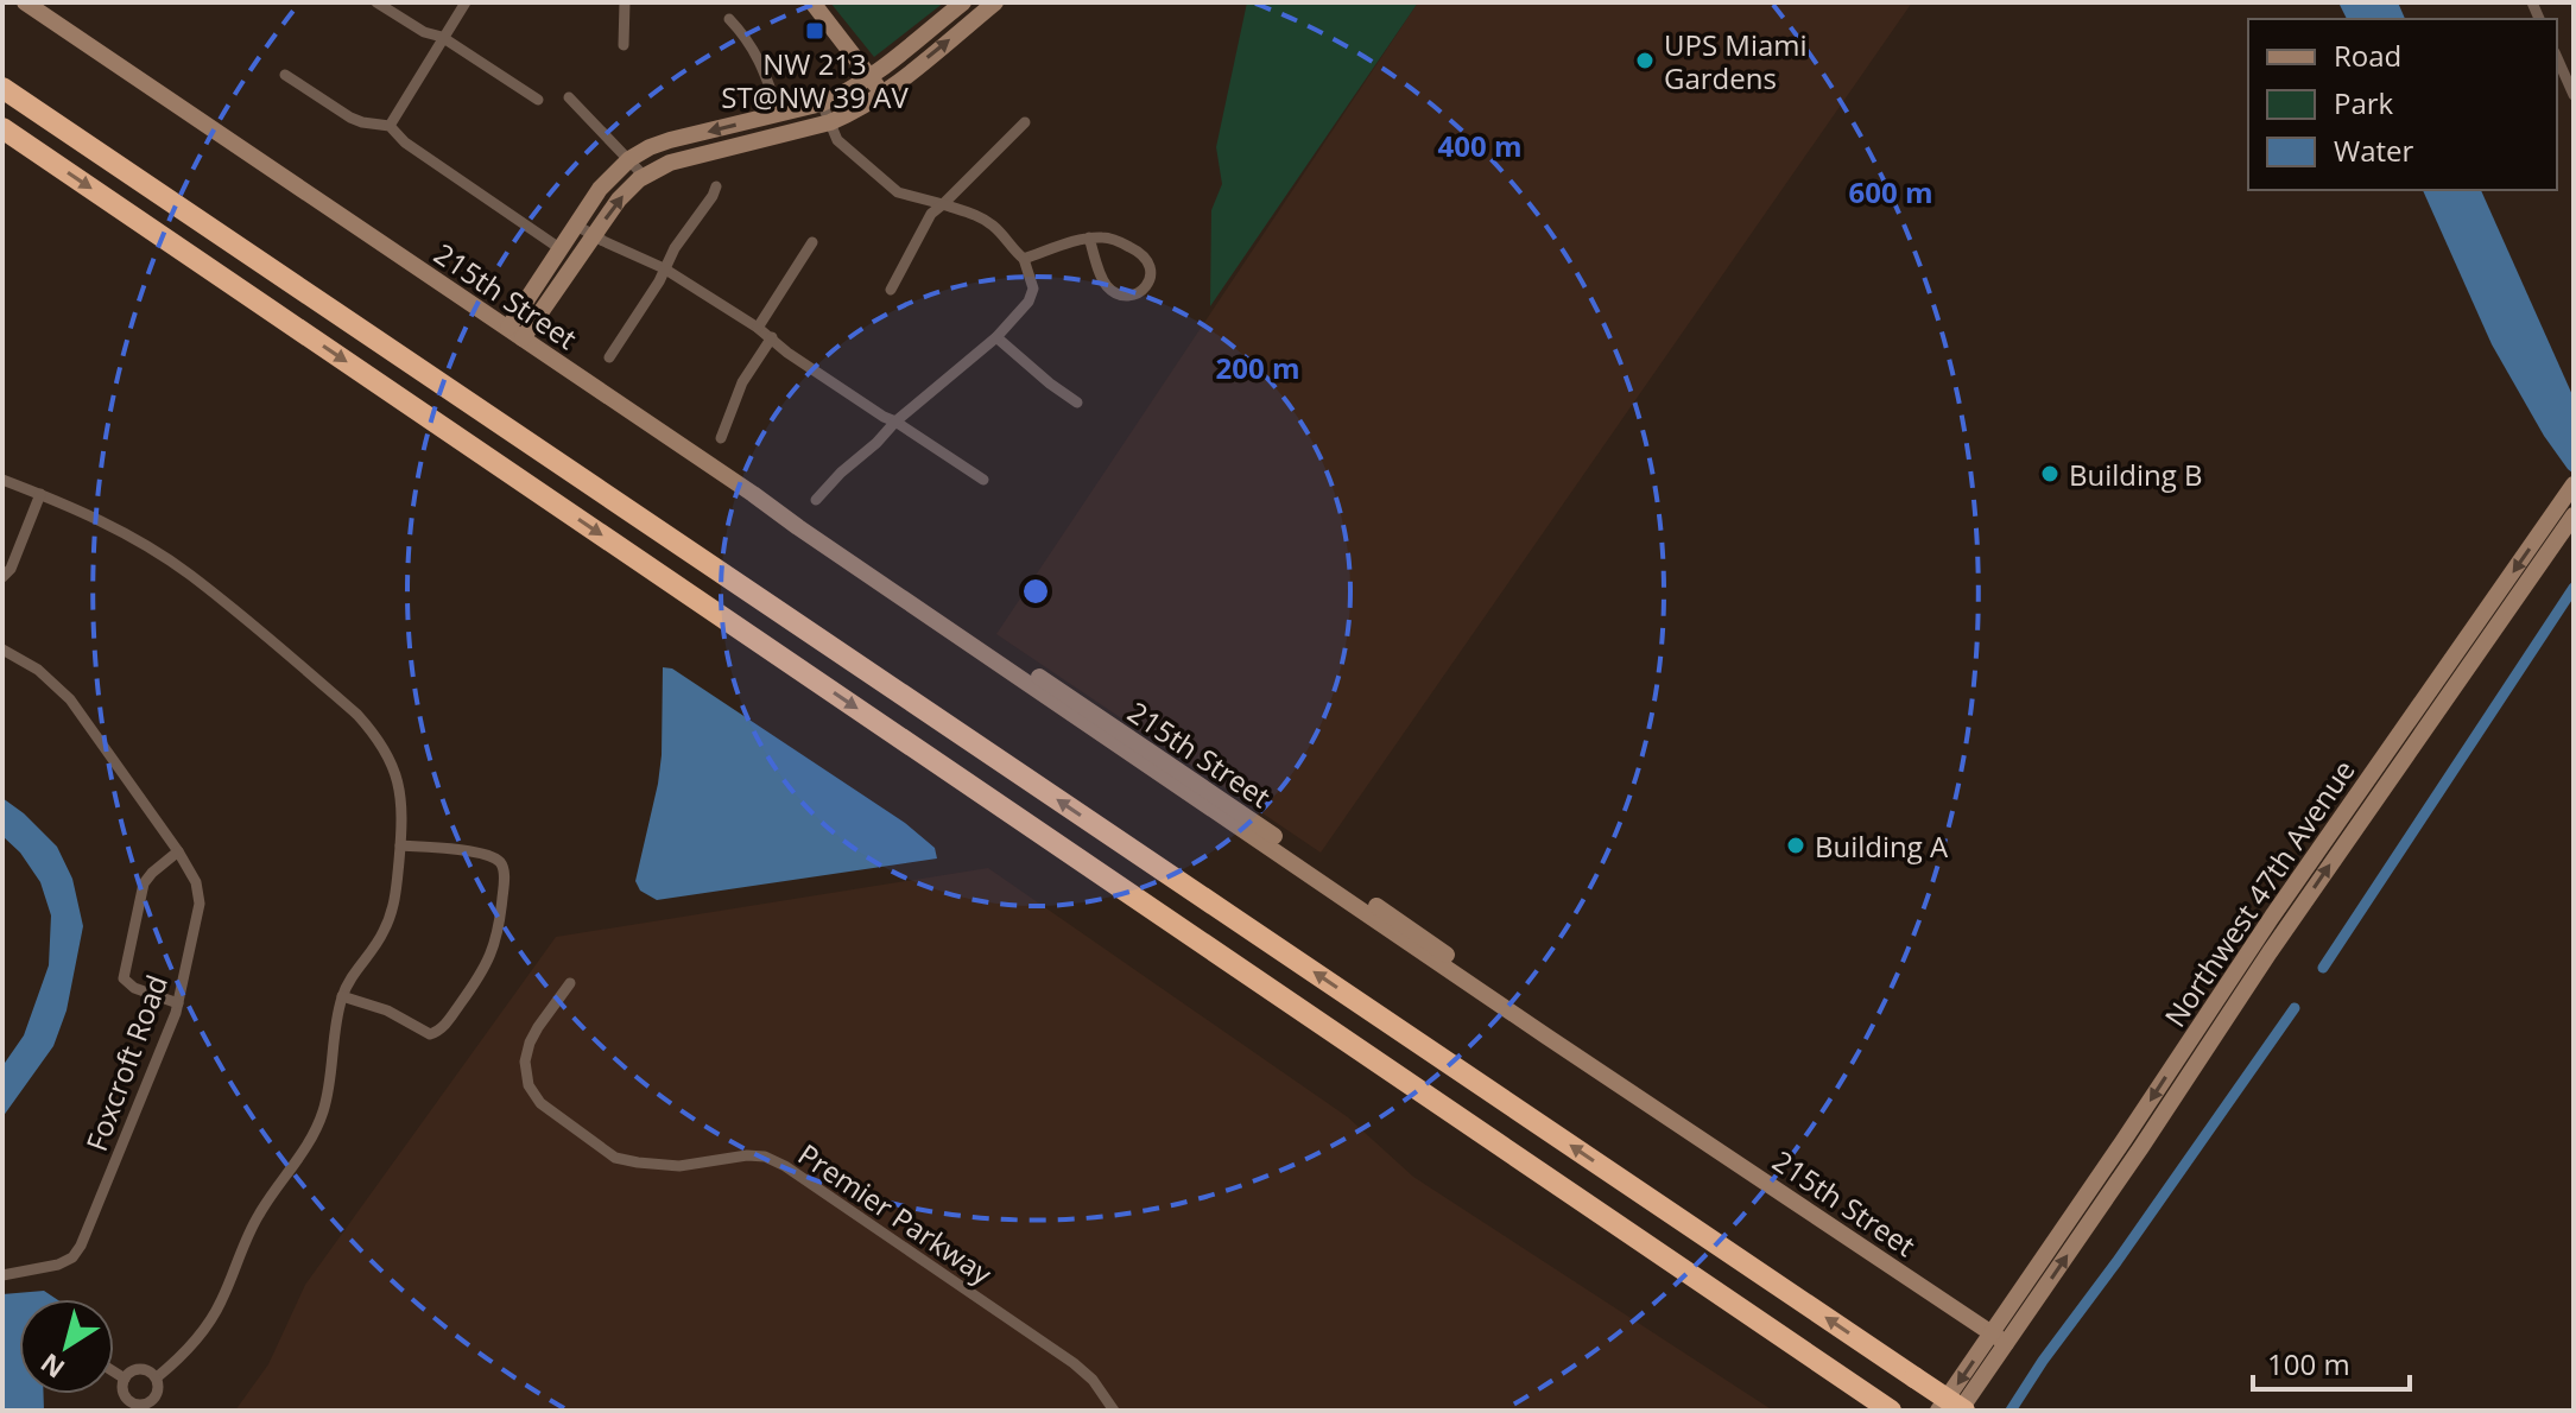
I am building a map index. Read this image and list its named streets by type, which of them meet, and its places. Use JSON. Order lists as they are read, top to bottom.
{
  "streets": {
    "street": [
      "215th Street",
      "Northwest 47th Avenue",
      "Foxcroft Road",
      "Premier Parkway"
    ]
  },
  "crossings": [
    ["215th Street", "Northwest 47th Avenue"]
  ],
  "places": {
    "transit": ["NW 213 ST@NW 39 AV"],
    "other": ["UPS Miami Gardens", "Building B", "Building A"]
  },
  "legend": ["Road", "Park", "Water"],
  "scale_bar": "100 m",
  "north": "bottom left",
  "rings": ["400 m", "600 m", "200 m"]
}
